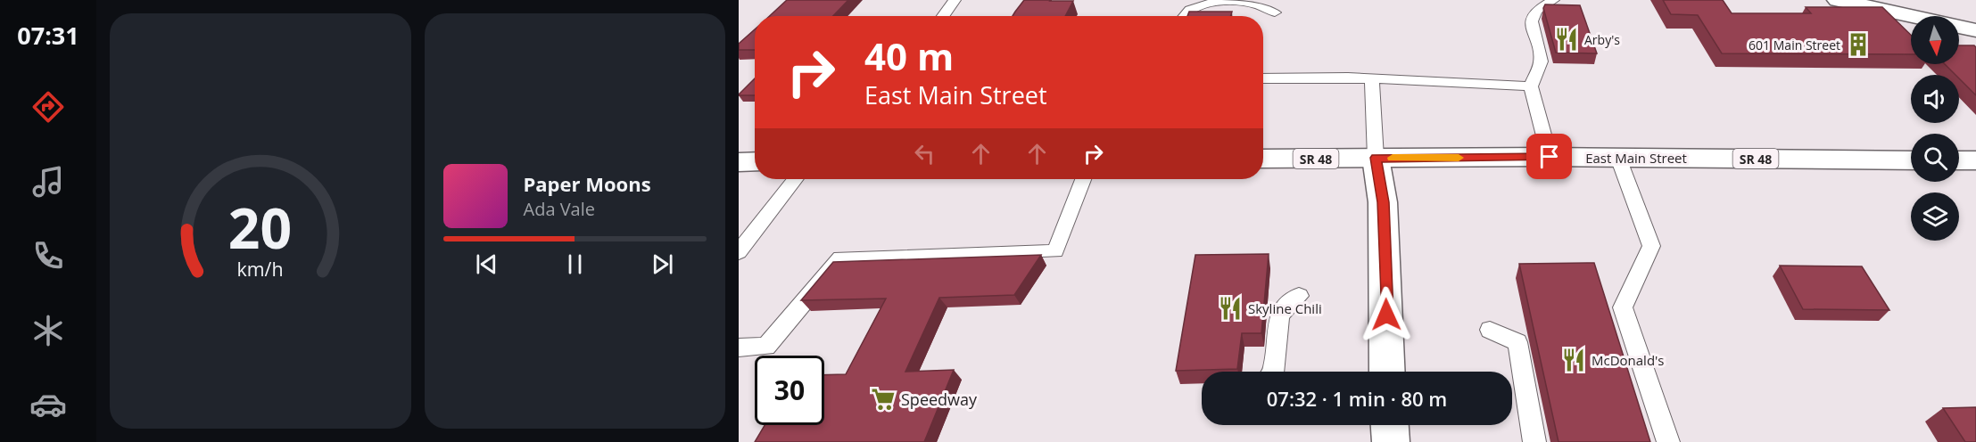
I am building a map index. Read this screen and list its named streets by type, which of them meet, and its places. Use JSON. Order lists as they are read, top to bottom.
{
  "streets": {
    "main road": ["East Main Street", "SR 48"]
  },
  "places": {
    "restaurant": ["Arby's", "Skyline Chili", "McDonald's"],
    "building": ["601 Main Street"],
    "supermarket": ["Speedway"]
  },
  "north": "bottom",
  "page": {
    "tabs": "07:31",
    "turn": ["40 m", "East Main Street"],
    "song": ["Paper Moons", "Ada Vale"],
    "limit": "30",
    "trip": "07:32 · 1 min · 80 m",
    "gauge": ["20", "km/h"]
  }
}
